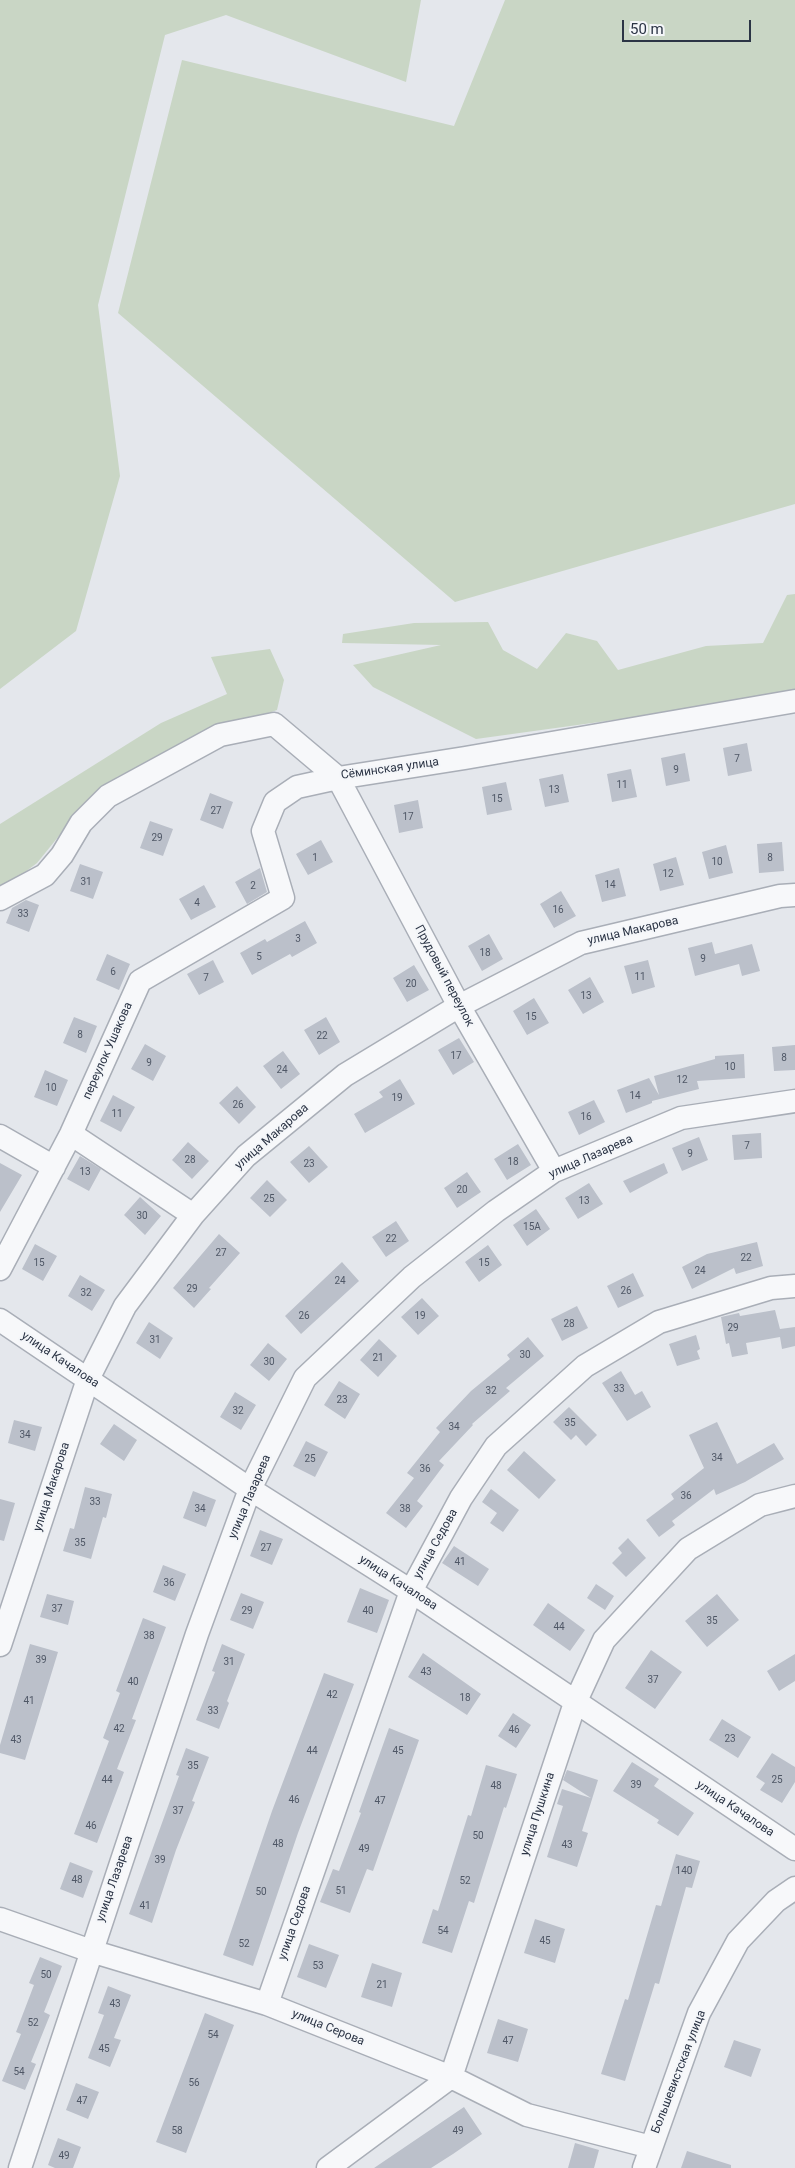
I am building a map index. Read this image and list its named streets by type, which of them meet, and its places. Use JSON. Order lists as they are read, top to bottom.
{
  "streets": {
    "street": [
      "Сёминская улица",
      "улица Макарова",
      "Прудовый переулок",
      "переулок Ушакова",
      "улица Лазарева",
      "улица Качалова",
      "улица Седова",
      "улица Пушкина",
      "улица Серова",
      "Большевистская улица"
    ]
  },
  "crossings": [
    ["Сёминская улица", "Прудовый переулок"],
    ["Сёминская улица", "переулок Ушакова"],
    ["улица Макарова", "Прудовый переулок"],
    ["улица Макарова", "улица Качалова"],
    ["Прудовый переулок", "переулок Ушакова"],
    ["Прудовый переулок", "улица Лазарева"],
    ["улица Лазарева", "улица Качалова"],
    ["улица Лазарева", "улица Серова"],
    ["улица Качалова", "улица Седова"],
    ["улица Качалова", "улица Пушкина"],
    ["улица Седова", "улица Серова"],
    ["улица Пушкина", "улица Серова"],
    ["улица Серова", "Большевистская улица"]
  ],
  "house_numbers": [
    "7",
    "9",
    "11",
    "13",
    "15",
    "27",
    "17",
    "29",
    "1",
    "8",
    "10",
    "12",
    "31",
    "14",
    "2",
    "4",
    "16",
    "33",
    "3",
    "18",
    "5",
    "9",
    "6",
    "11",
    "7",
    "20",
    "13",
    "15",
    "8",
    "22",
    "17",
    "8",
    "9",
    "10",
    "24",
    "12",
    "10",
    "14",
    "19",
    "26",
    "11",
    "16",
    "7",
    "9",
    "28",
    "18",
    "23",
    "13",
    "20",
    "25",
    "13",
    "30",
    "15А",
    "22",
    "27",
    "22",
    "15",
    "15",
    "24",
    "24",
    "29",
    "26",
    "32",
    "26",
    "19",
    "28",
    "29",
    "31",
    "30",
    "21",
    "30",
    "33",
    "32",
    "23",
    "32",
    "35",
    "34",
    "34",
    "34",
    "25",
    "36",
    "36",
    "33",
    "34",
    "38",
    "35",
    "27",
    "41",
    "36",
    "37",
    "29",
    "40",
    "35",
    "44",
    "38",
    "39",
    "31",
    "43",
    "37",
    "40",
    "42",
    "18",
    "41",
    "33",
    "42",
    "46",
    "23",
    "43",
    "44",
    "45",
    "35",
    "44",
    "25",
    "39",
    "48",
    "46",
    "47",
    "37",
    "46",
    "50",
    "48",
    "43",
    "49",
    "39",
    "140",
    "48",
    "52",
    "51",
    "50",
    "41",
    "54",
    "45",
    "52",
    "53",
    "50",
    "21",
    "43",
    "52",
    "54",
    "47",
    "45",
    "54",
    "56",
    "47",
    "58",
    "49",
    "49"
  ],
  "scale_bar": "50 m"
}
